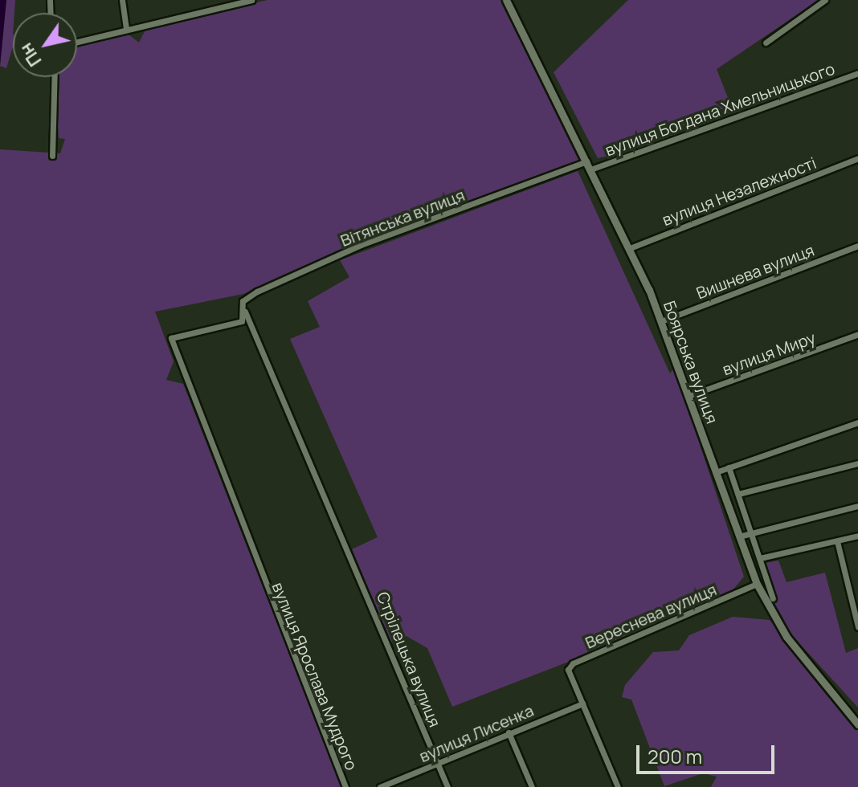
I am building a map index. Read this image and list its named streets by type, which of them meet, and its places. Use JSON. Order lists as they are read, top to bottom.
{
  "streets": {
    "street": [
      "вулиця Богдана Хмельницького",
      "вулиця Незалежності",
      "Вітянська вулиця",
      "Вишнева вулиця",
      "вулиця Миру",
      "Боярська вулиця",
      "Вереснева вулиця",
      "Стрілецька вулиця",
      "вулиця Ярослава Мудрого",
      "вулиця Лисенка"
    ]
  },
  "crossings": [
    ["вулиця Богдана Хмельницького", "Боярська вулиця"],
    ["вулиця Незалежності", "Боярська вулиця"],
    ["Вітянська вулиця", "Боярська вулиця"],
    ["Вітянська вулиця", "Стрілецька вулиця"],
    ["Вітянська вулиця", "вулиця Ярослава Мудрого"],
    ["Вишнева вулиця", "Боярська вулиця"],
    ["вулиця Миру", "Боярська вулиця"],
    ["Боярська вулиця", "Вереснева вулиця"],
    ["Вереснева вулиця", "вулиця Лисенка"],
    ["Стрілецька вулиця", "вулиця Лисенка"]
  ],
  "scale_bar": "200 m",
  "north": "bottom left"
}
